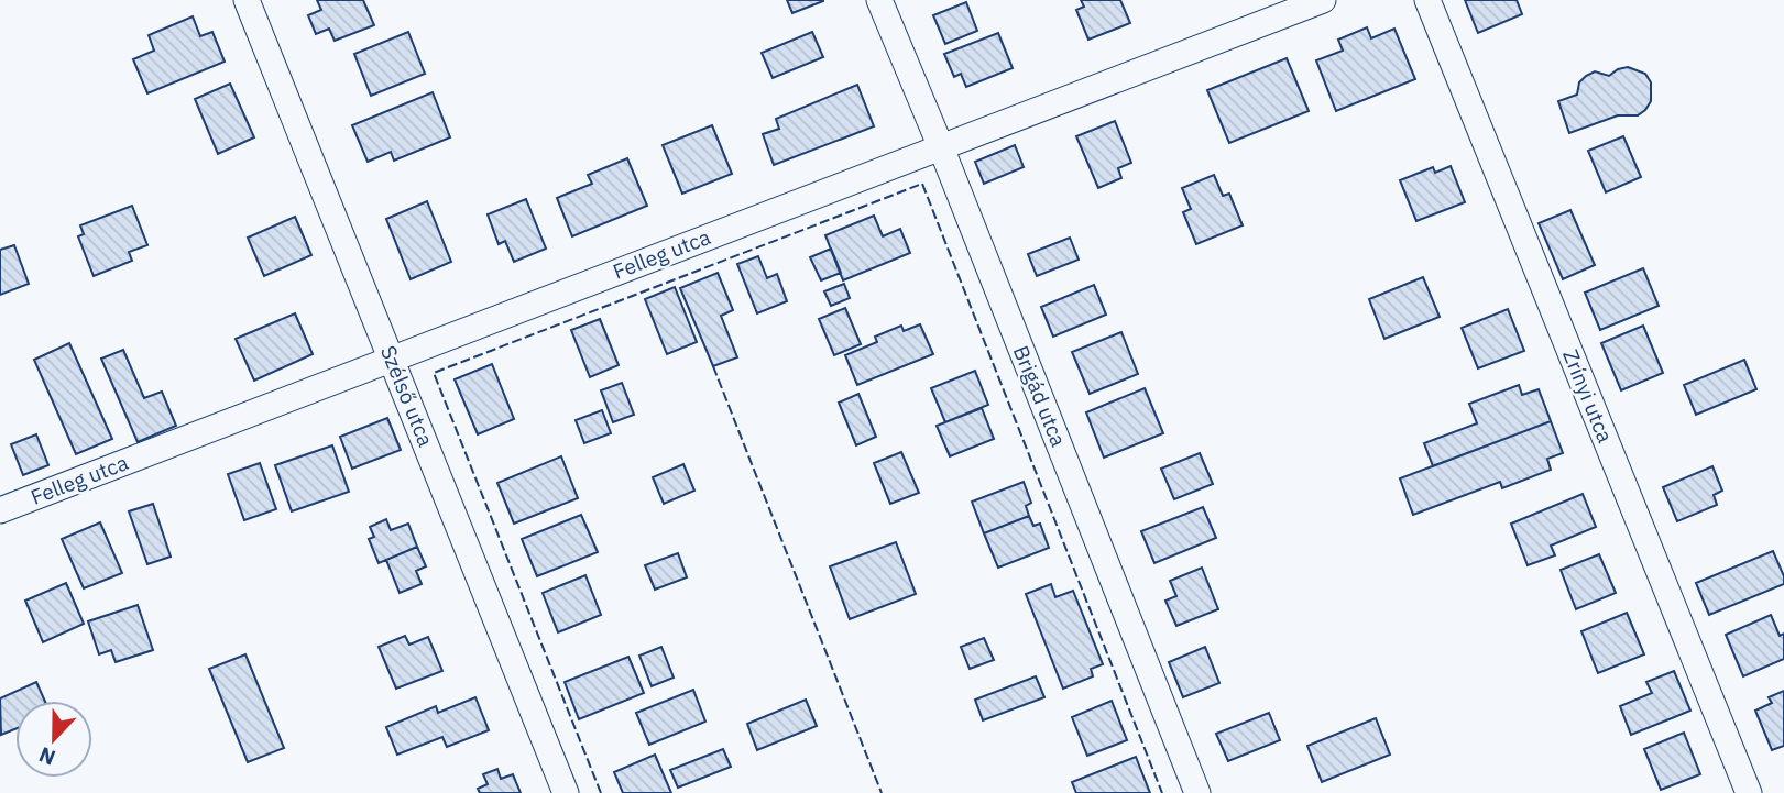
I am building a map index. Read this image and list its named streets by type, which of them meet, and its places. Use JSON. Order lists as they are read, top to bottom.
{
  "streets": {
    "street": [
      "Felleg utca",
      "Szélső utca",
      "Brigád utca",
      "Zrínyi utca"
    ]
  },
  "crossings": [
    ["Felleg utca", "Szélső utca"],
    ["Felleg utca", "Brigád utca"]
  ],
  "north": "bottom"
}
